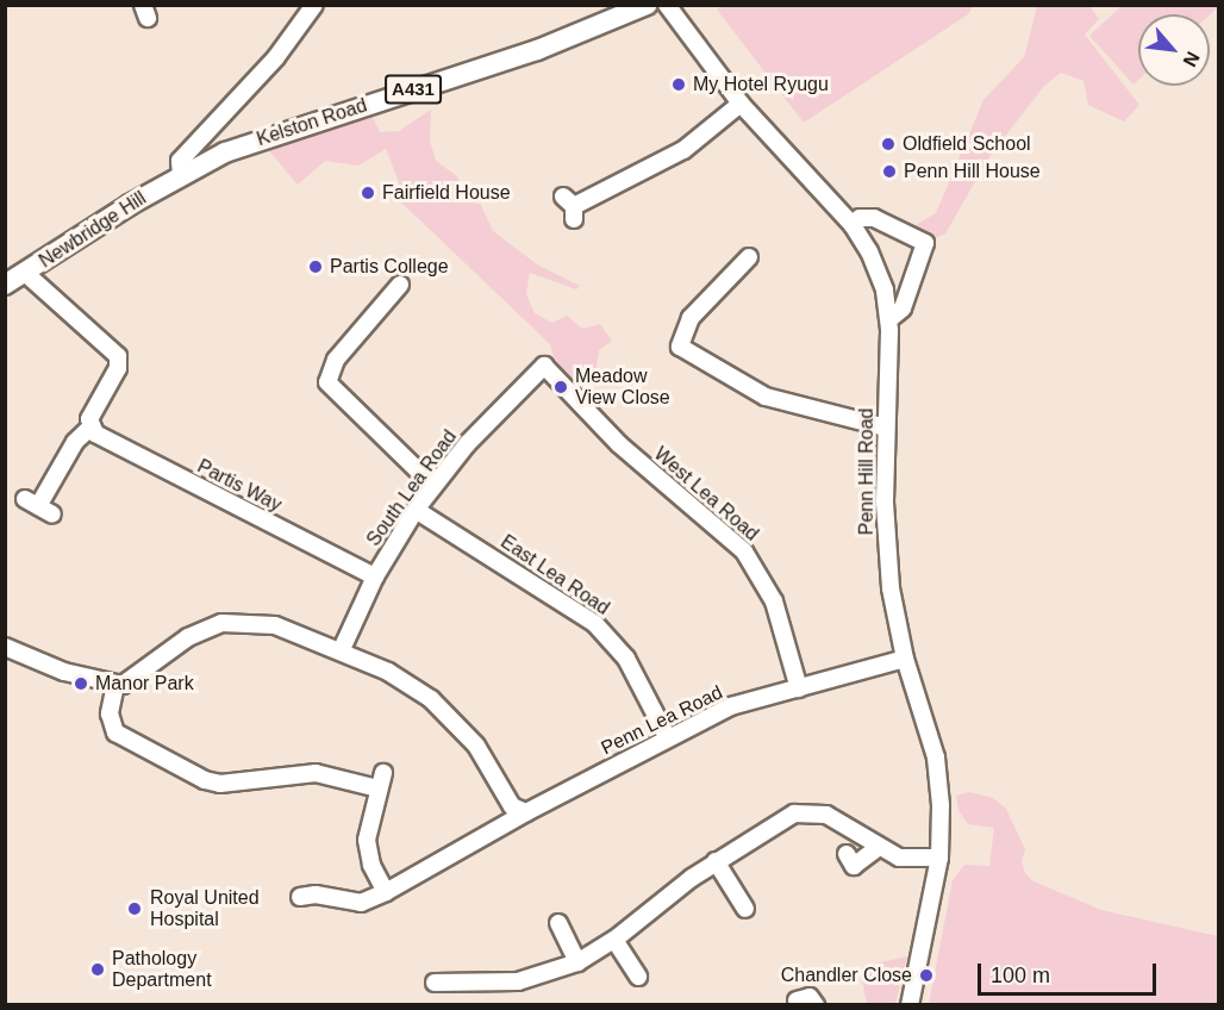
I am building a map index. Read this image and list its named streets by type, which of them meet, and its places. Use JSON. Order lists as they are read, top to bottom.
{
  "streets": {
    "main road": ["A431", "Kelston Road", "Newbridge Hill"],
    "street": [
      "Penn Hill Road",
      "Partis Way",
      "South Lea Road",
      "West Lea Road",
      "East Lea Road",
      "Penn Lea Road"
    ]
  },
  "crossings": [
    ["Kelston Road", "Newbridge Hill"],
    ["Penn Hill Road", "Penn Lea Road"],
    ["Partis Way", "South Lea Road"],
    ["South Lea Road", "West Lea Road"],
    ["South Lea Road", "East Lea Road"],
    ["West Lea Road", "Penn Lea Road"],
    ["East Lea Road", "Penn Lea Road"]
  ],
  "places": [
    "My Hotel Ryugu",
    "Oldfield School",
    "Penn Hill House",
    "Fairfield House",
    "Partis College",
    "Meadow View Close",
    "Manor Park",
    "Royal United Hospital",
    "Pathology Department",
    "Chandler Close"
  ],
  "scale_bar": "100 m",
  "north": "bottom right"
}
